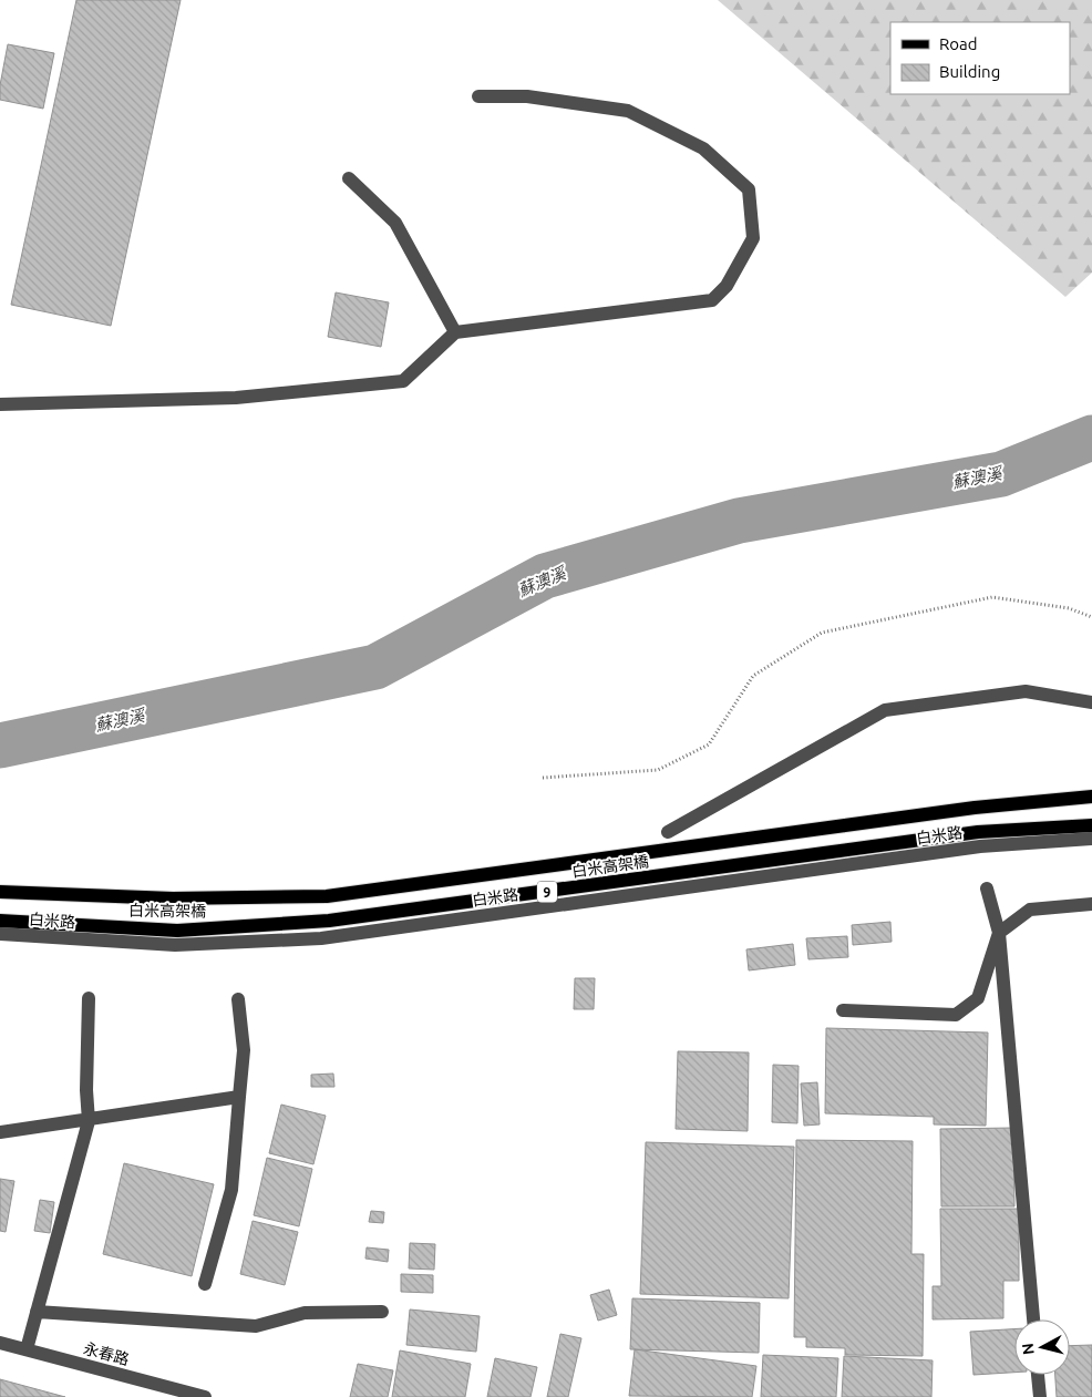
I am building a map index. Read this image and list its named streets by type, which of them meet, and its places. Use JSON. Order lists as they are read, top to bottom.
{
  "streets": {
    "main road": ["白米高架橋", "9"],
    "street": ["白米路", "永春路"]
  },
  "water": ["蘇澳溪"],
  "legend": ["Road", "Building"],
  "north": "left"
}
